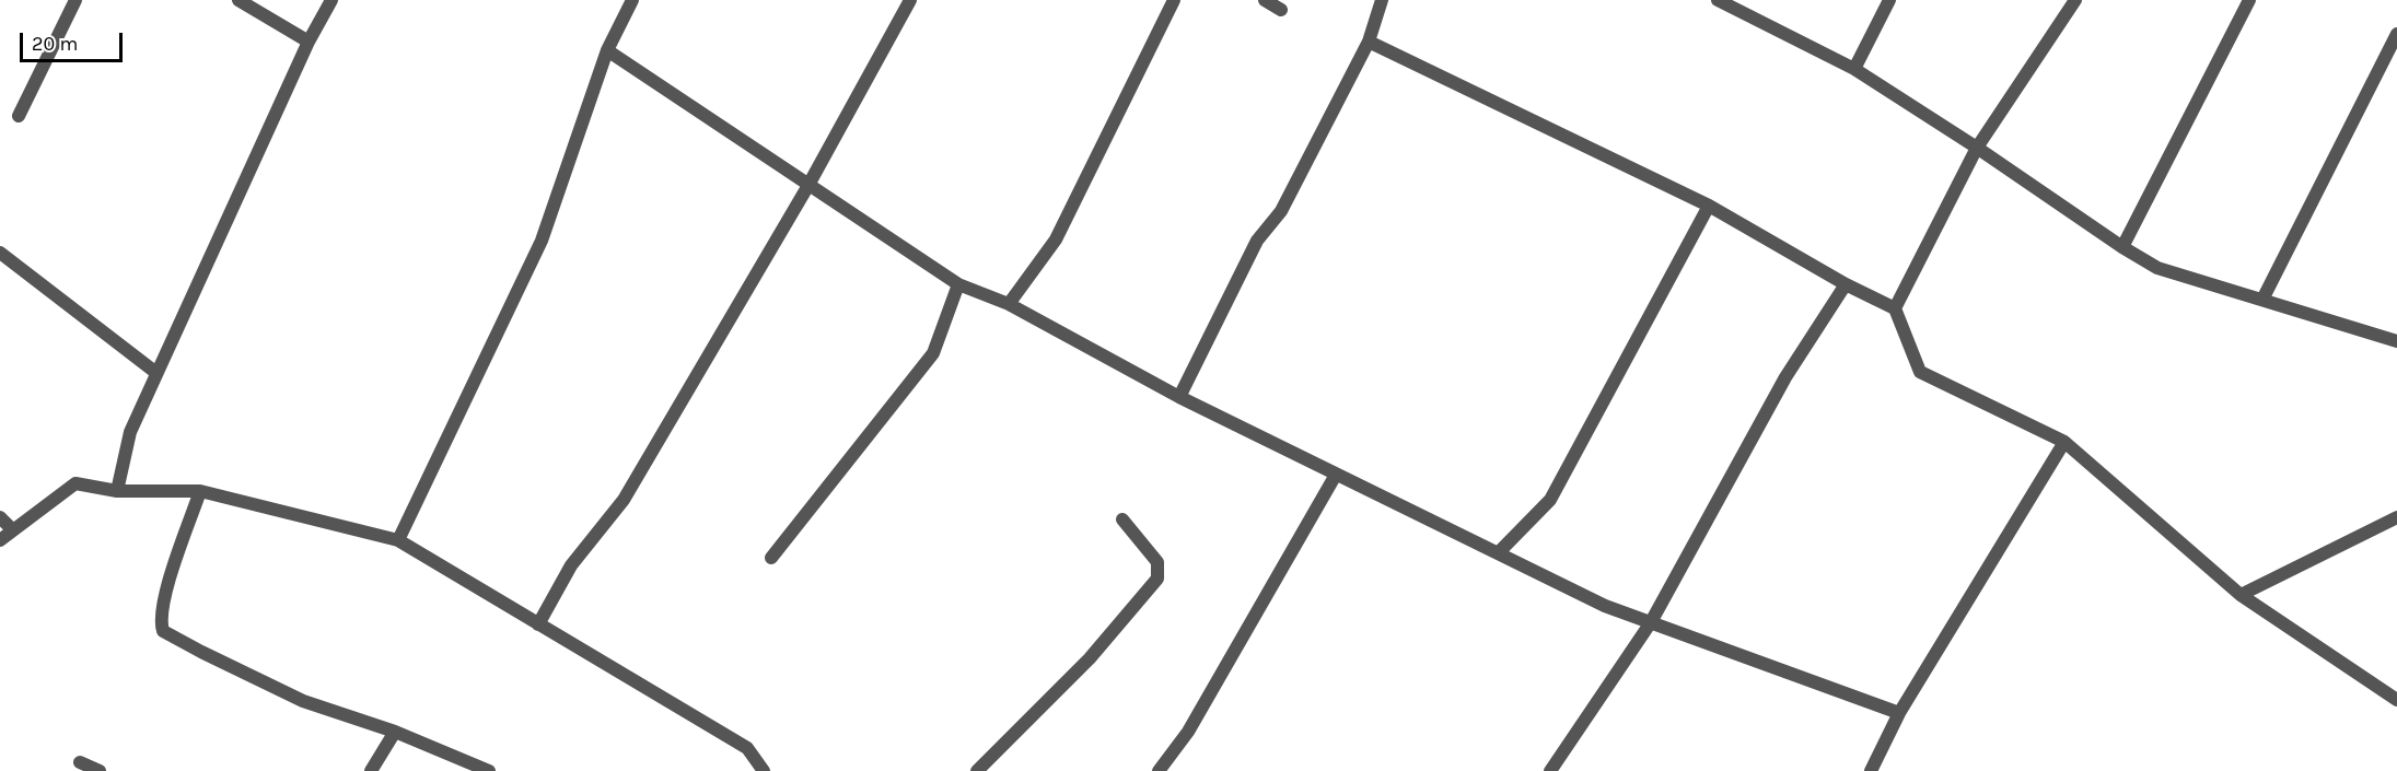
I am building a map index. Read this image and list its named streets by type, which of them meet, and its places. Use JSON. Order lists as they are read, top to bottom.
{
  "scale_bar": "20 m"
}
